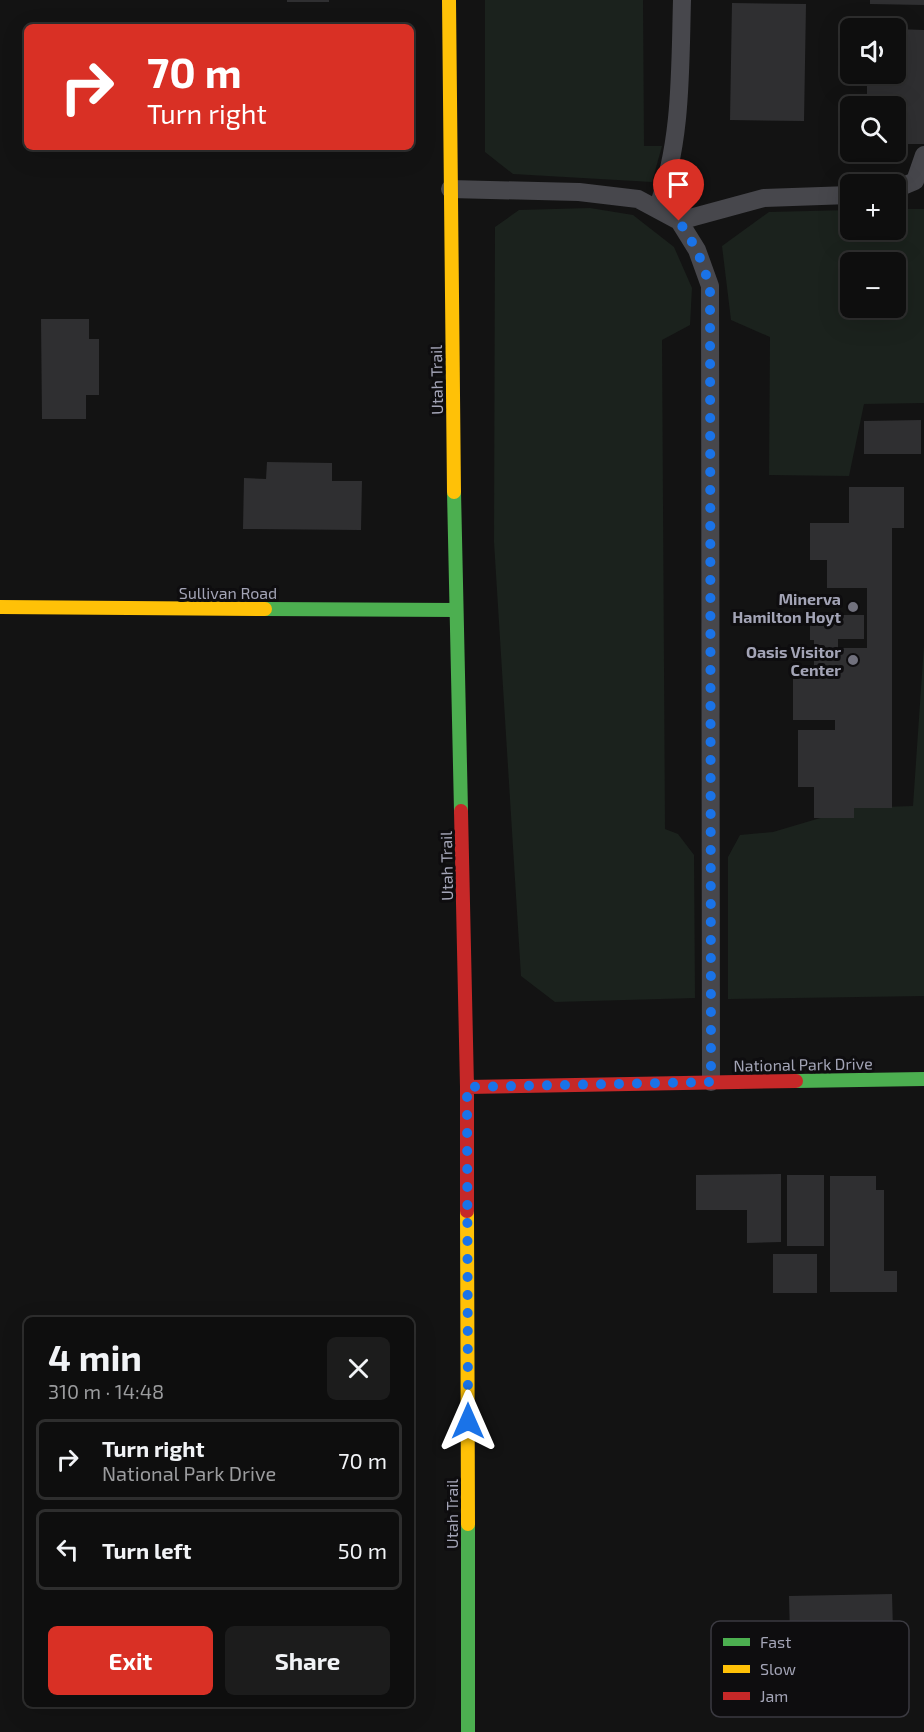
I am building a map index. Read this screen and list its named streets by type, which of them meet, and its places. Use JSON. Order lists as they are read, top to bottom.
{
  "streets": {
    "main road": ["Utah Trail", "Sullivan Road", "National Park Drive"]
  },
  "crossings": [
    ["Utah Trail", "Sullivan Road"],
    ["Utah Trail", "National Park Drive"]
  ],
  "places": ["Minerva Hamilton Hoyt", "Oasis Visitor Center"],
  "legend": ["Fast", "Slow", "Jam"],
  "page": {
    "map_buttons": ["+", "−"],
    "turn": ["70 m", "Turn right"],
    "heading": ["4 min", "310 m · 14:48"],
    "list": [
      {
        "name": "Turn right",
        "note": "National Park Drive",
        "value": "70 m"
      },
      {
        "name": "Turn left",
        "value": "50 m"
      }
    ],
    "buttons": ["Exit", "Share"]
  }
}
